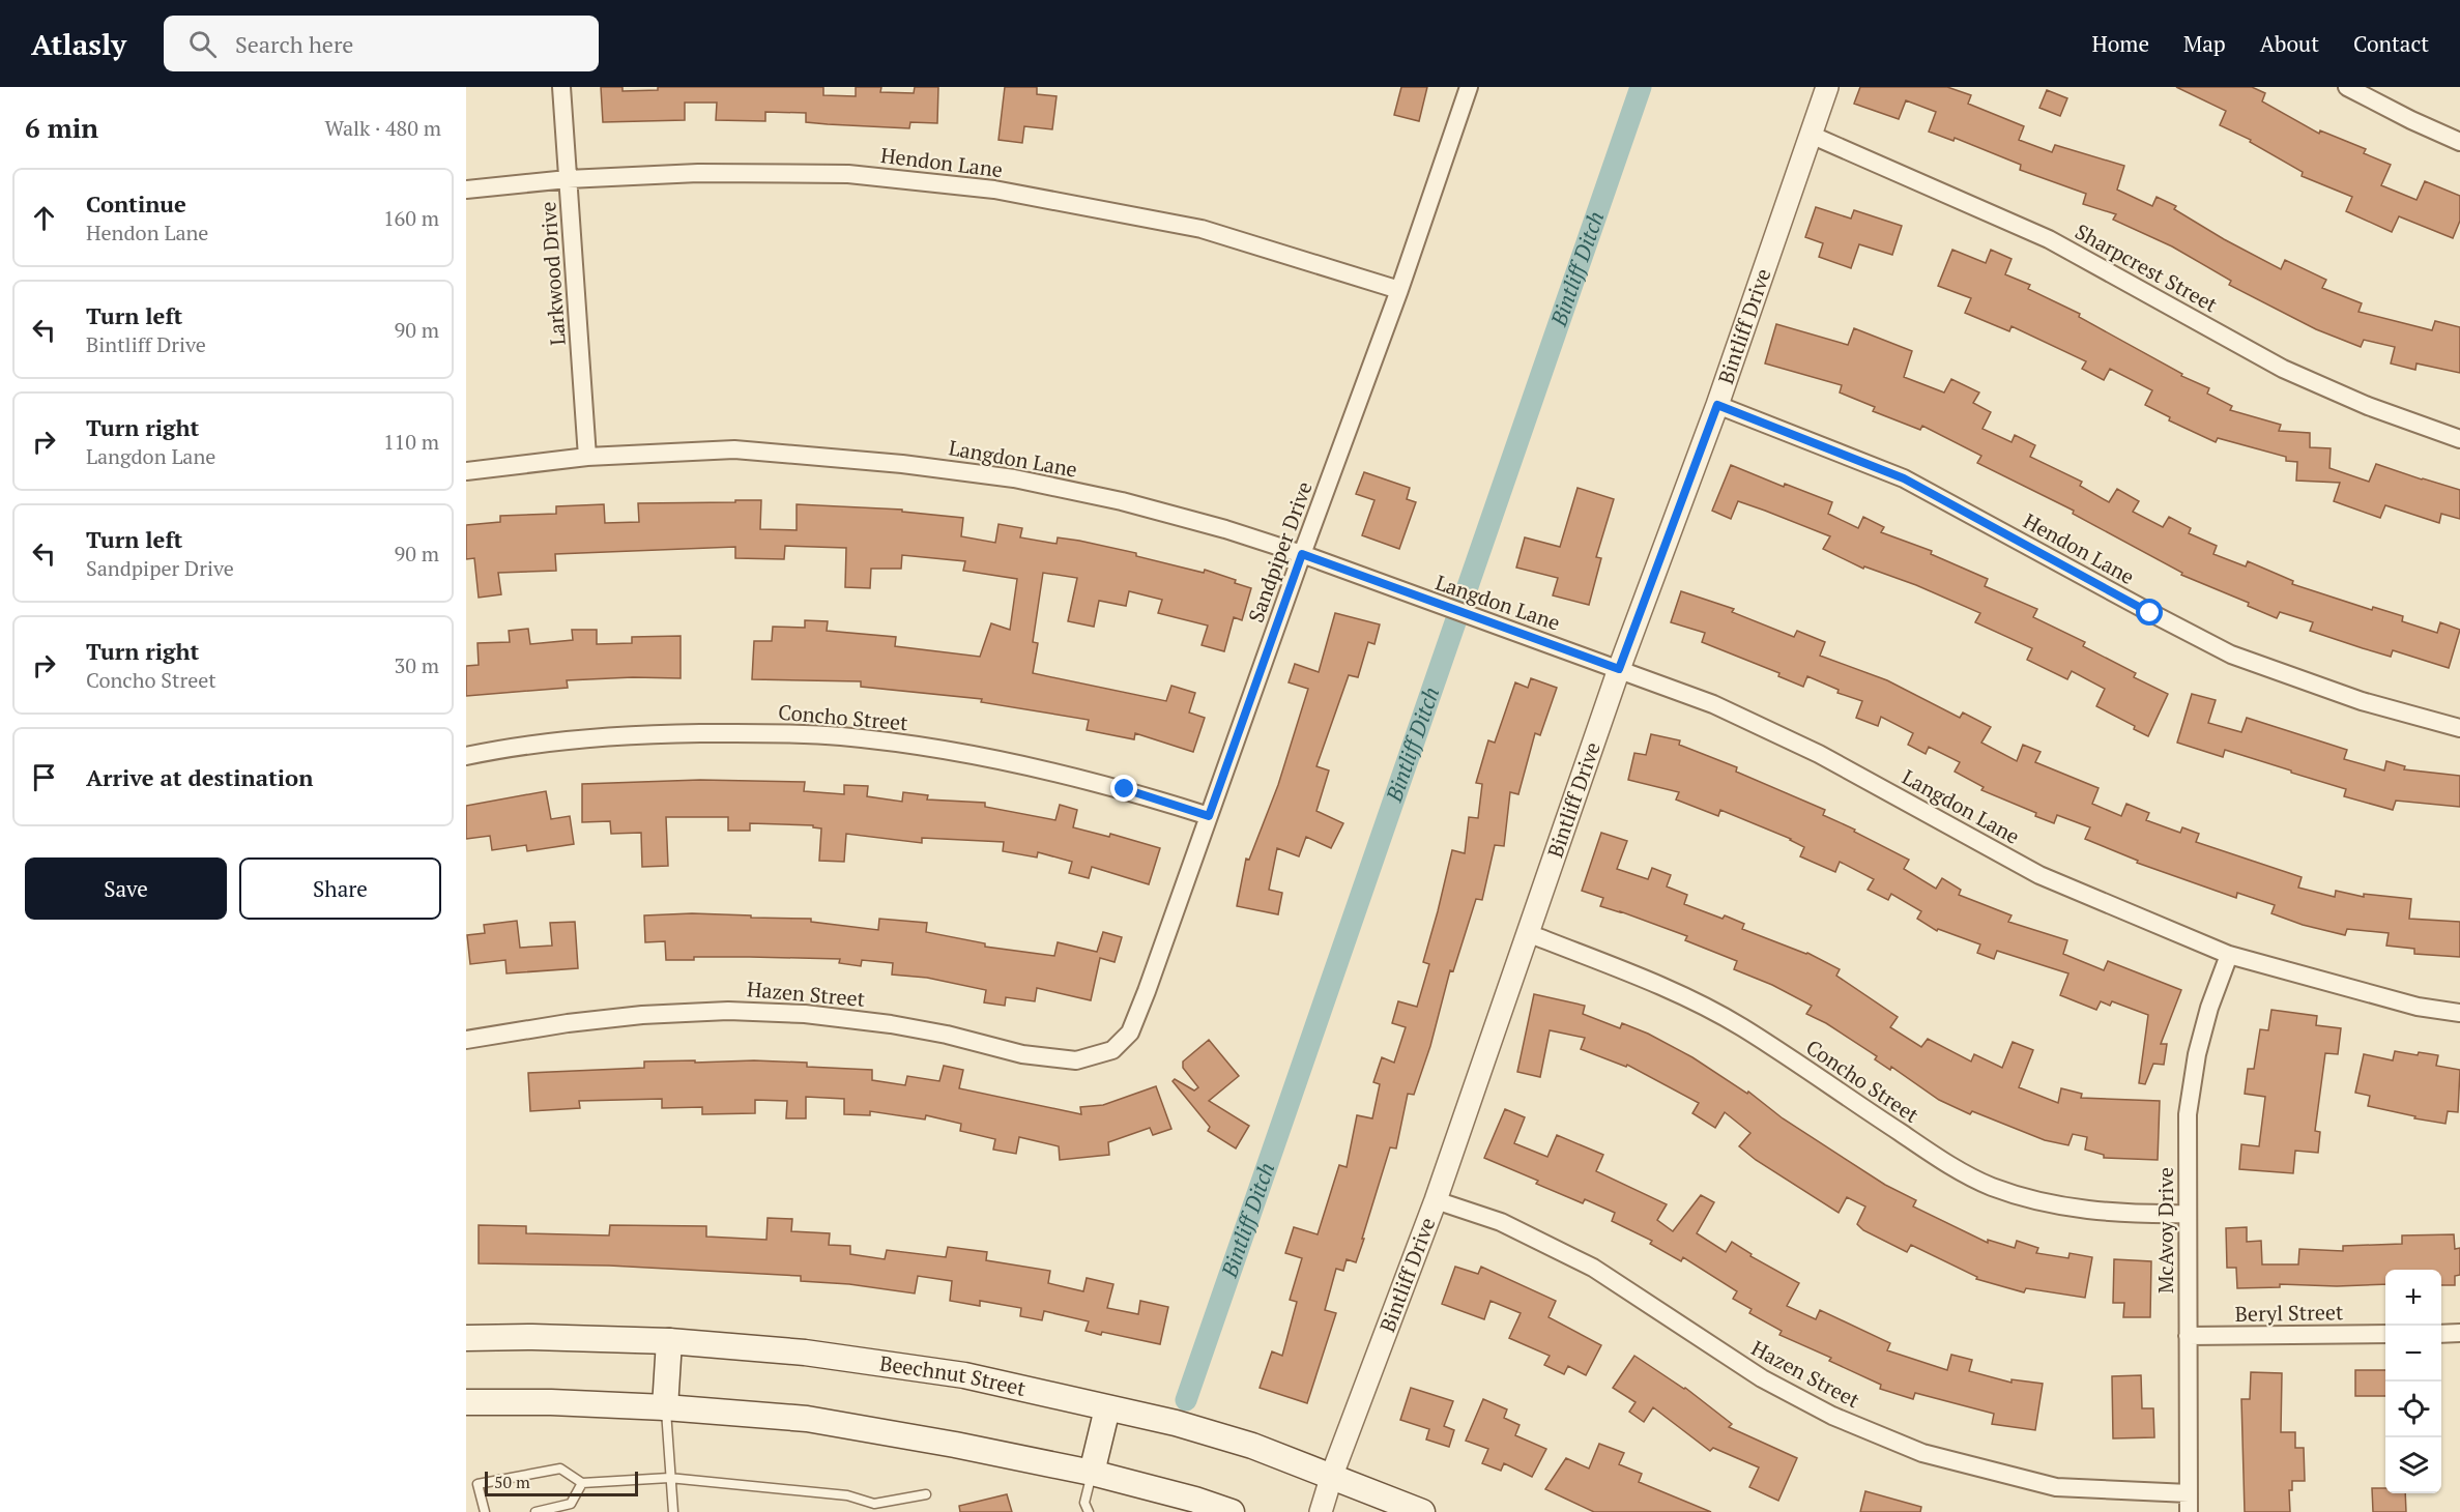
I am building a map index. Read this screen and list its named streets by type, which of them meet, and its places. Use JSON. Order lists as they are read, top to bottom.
{
  "streets": {
    "main road": ["Beechnut Street"],
    "street": [
      "Hendon Lane",
      "Sharpcrest Street",
      "Larkwood Drive",
      "Bintliff Drive",
      "Langdon Lane",
      "Sandpiper Drive",
      "Concho Street",
      "Hazen Street",
      "McAvoy Drive",
      "Beryl Street"
    ]
  },
  "crossings": [
    ["Hendon Lane", "Larkwood Drive"],
    ["Hendon Lane", "Bintliff Drive"],
    ["Hendon Lane", "Sandpiper Drive"],
    ["Sharpcrest Street", "Bintliff Drive"],
    ["Larkwood Drive", "Langdon Lane"],
    ["Bintliff Drive", "Langdon Lane"],
    ["Bintliff Drive", "Concho Street"],
    ["Bintliff Drive", "Hazen Street"],
    ["Bintliff Drive", "Beechnut Street"],
    ["Langdon Lane", "Sandpiper Drive"],
    ["Langdon Lane", "McAvoy Drive"],
    ["Sandpiper Drive", "Concho Street"],
    ["Sandpiper Drive", "Hazen Street"],
    ["Concho Street", "McAvoy Drive"],
    ["Hazen Street", "McAvoy Drive"],
    ["McAvoy Drive", "Beryl Street"]
  ],
  "water": ["Bintliff Ditch"],
  "scale_bar": "50 m",
  "page": {
    "header": "Atlasly",
    "search": "Search here",
    "nav": [
      "Home",
      "Map",
      "About",
      "Contact"
    ],
    "heading": ["6 min", "Walk · 480 m"],
    "list": [
      ["Continue", "Hendon Lane", "160 m"],
      ["Turn left", "Bintliff Drive", "90 m"],
      ["Turn right", "Langdon Lane", "110 m"],
      ["Turn left", "Sandpiper Drive", "90 m"],
      ["Turn right", "Concho Street", "30 m"],
      "Arrive at destination"
    ],
    "buttons": ["Save", "Share"],
    "map_buttons": ["+", "−"],
    "scale": "50 m"
  }
}
